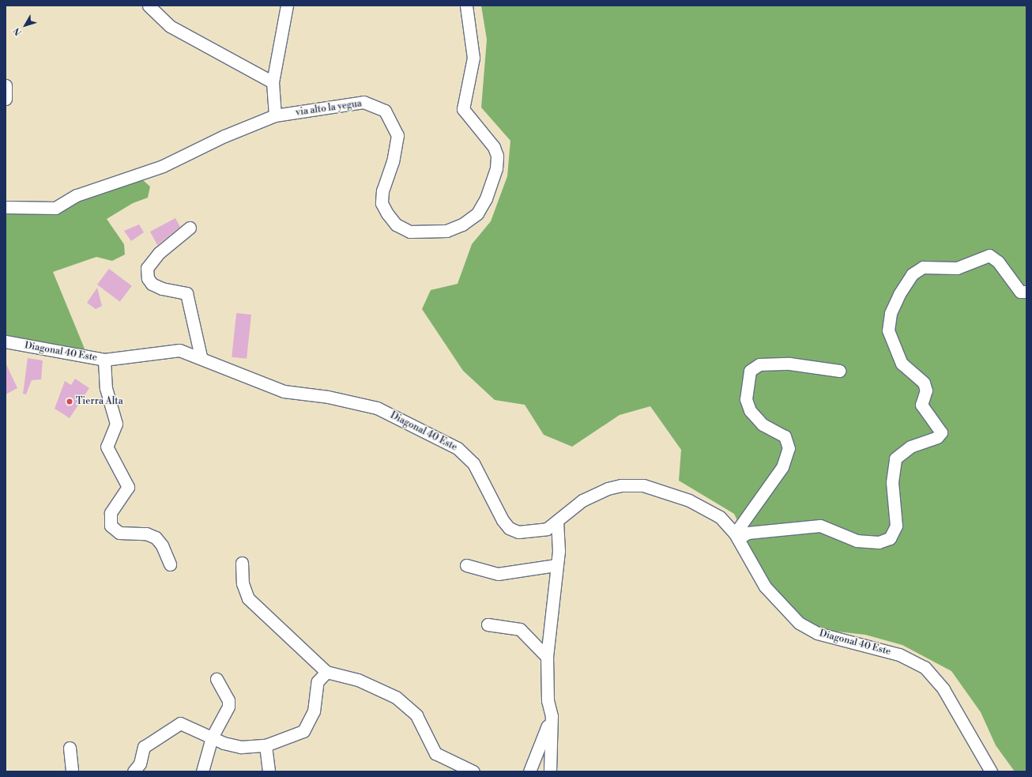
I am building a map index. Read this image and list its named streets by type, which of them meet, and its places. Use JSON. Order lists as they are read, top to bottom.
{
  "streets": {
    "street": ["via alto la yegua", "Diagonal 40 Este"]
  },
  "places": ["Tierra Alta"],
  "north": "bottom left"
}
